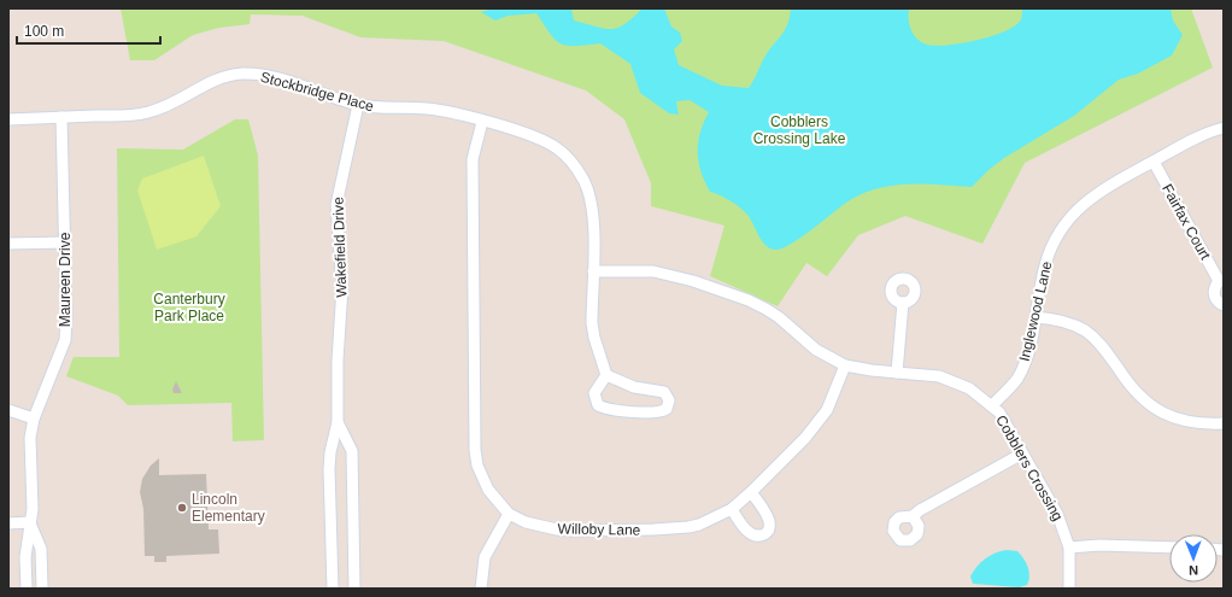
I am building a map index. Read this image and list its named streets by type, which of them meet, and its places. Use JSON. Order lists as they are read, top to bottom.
{
  "streets": {
    "street": [
      "Stockbridge Place",
      "Fairfax Court",
      "Wakefield Drive",
      "Maureen Drive",
      "Inglewood Lane",
      "Cobblers Crossing",
      "Willoby Lane"
    ]
  },
  "crossings": [
    ["Stockbridge Place", "Wakefield Drive"],
    ["Stockbridge Place", "Maureen Drive"],
    ["Stockbridge Place", "Cobblers Crossing"],
    ["Stockbridge Place", "Willoby Lane"],
    ["Fairfax Court", "Inglewood Lane"],
    ["Inglewood Lane", "Cobblers Crossing"],
    ["Cobblers Crossing", "Willoby Lane"]
  ],
  "parks": ["Cobblers Crossing Lake", "Canterbury Park Place"],
  "places": ["Lincoln Elementary"],
  "scale_bar": "100 m",
  "north": "bottom"
}
